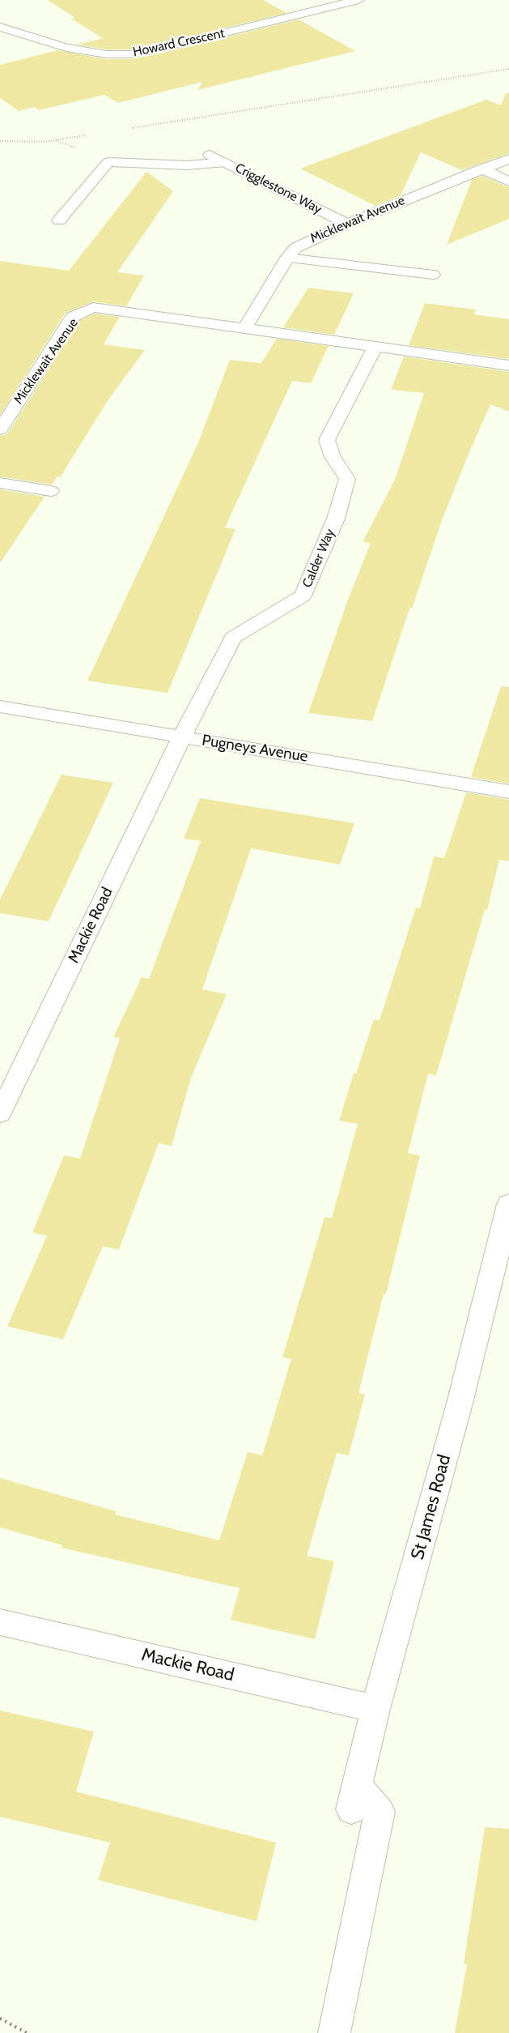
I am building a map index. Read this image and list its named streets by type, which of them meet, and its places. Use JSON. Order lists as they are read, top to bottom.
{
  "streets": {
    "street": [
      "Howard Crescent",
      "Crigglestone Way",
      "Micklewait Avenue",
      "Calder Way",
      "Pugneys Avenue",
      "Mackie Road",
      "St James Road"
    ]
  },
  "crossings": [
    ["Crigglestone Way", "Micklewait Avenue"],
    ["Micklewait Avenue", "Calder Way"],
    ["Calder Way", "Pugneys Avenue"],
    ["Calder Way", "Mackie Road"],
    ["Pugneys Avenue", "Mackie Road"],
    ["Mackie Road", "St James Road"]
  ]
}
